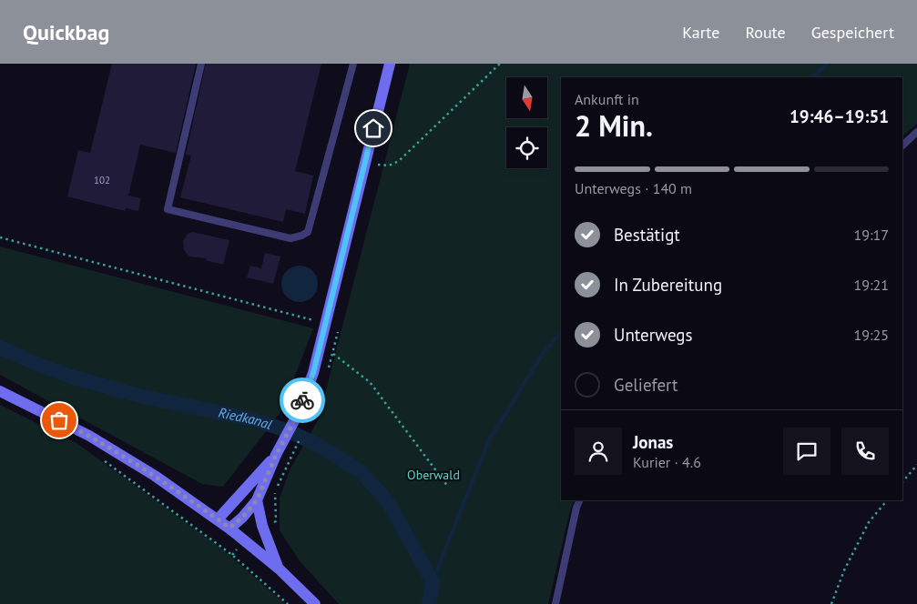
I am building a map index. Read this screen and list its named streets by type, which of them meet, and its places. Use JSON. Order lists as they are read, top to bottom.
{
  "water": ["Riedkanal"],
  "parks": ["Oberwald"],
  "house_numbers": ["102"],
  "north": "bottom",
  "page": {
    "header": "Quickbag",
    "nav": ["Karte", "Route", "Gespeichert"],
    "heading": ["2 Min.", "Ankunft in", "19:46–19:51"],
    "panel": ["Jonas", "Kurier · 4.6"],
    "bar": "Unterwegs · 140 m",
    "list": [
      ["Bestätigt", "19:17"],
      ["In Zubereitung", "19:21"],
      ["Unterwegs", "19:25"],
      "Geliefert"
    ]
  }
}
